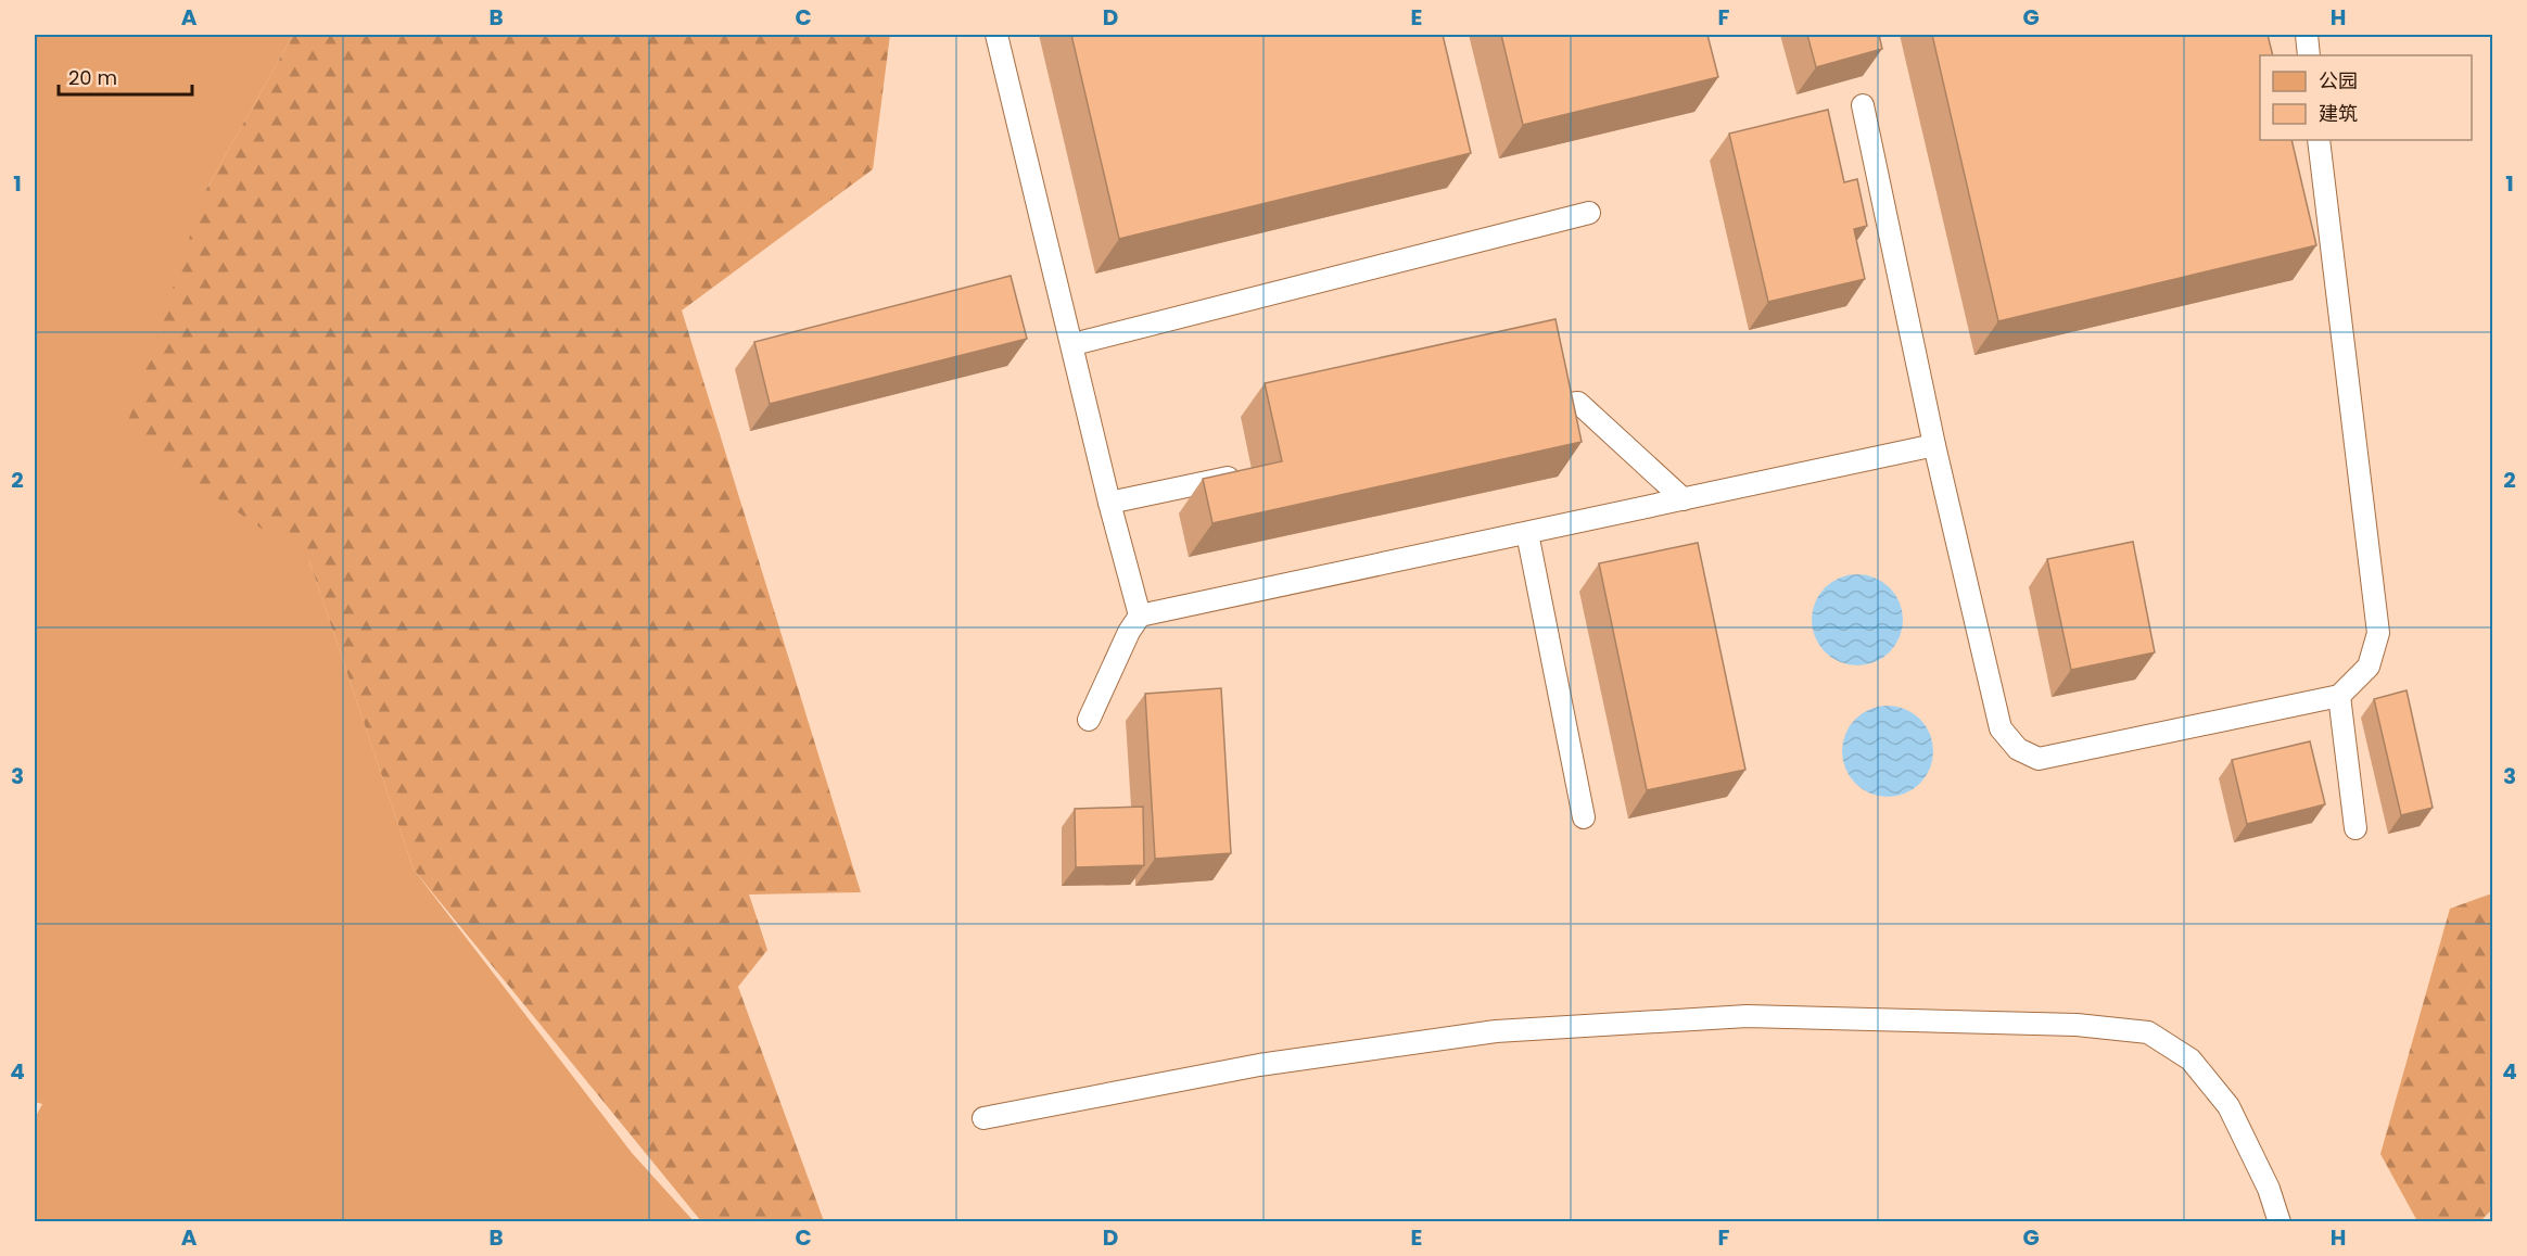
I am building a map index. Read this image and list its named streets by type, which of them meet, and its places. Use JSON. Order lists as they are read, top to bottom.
{
  "legend": ["公园", "建筑"],
  "scale_bar": "20 m",
  "grid": {
    "columns": [
      "A",
      "B",
      "C",
      "D",
      "E",
      "F",
      "G",
      "H"
    ],
    "rows": [
      "1",
      "2",
      "3",
      "4"
    ]
  }
}
